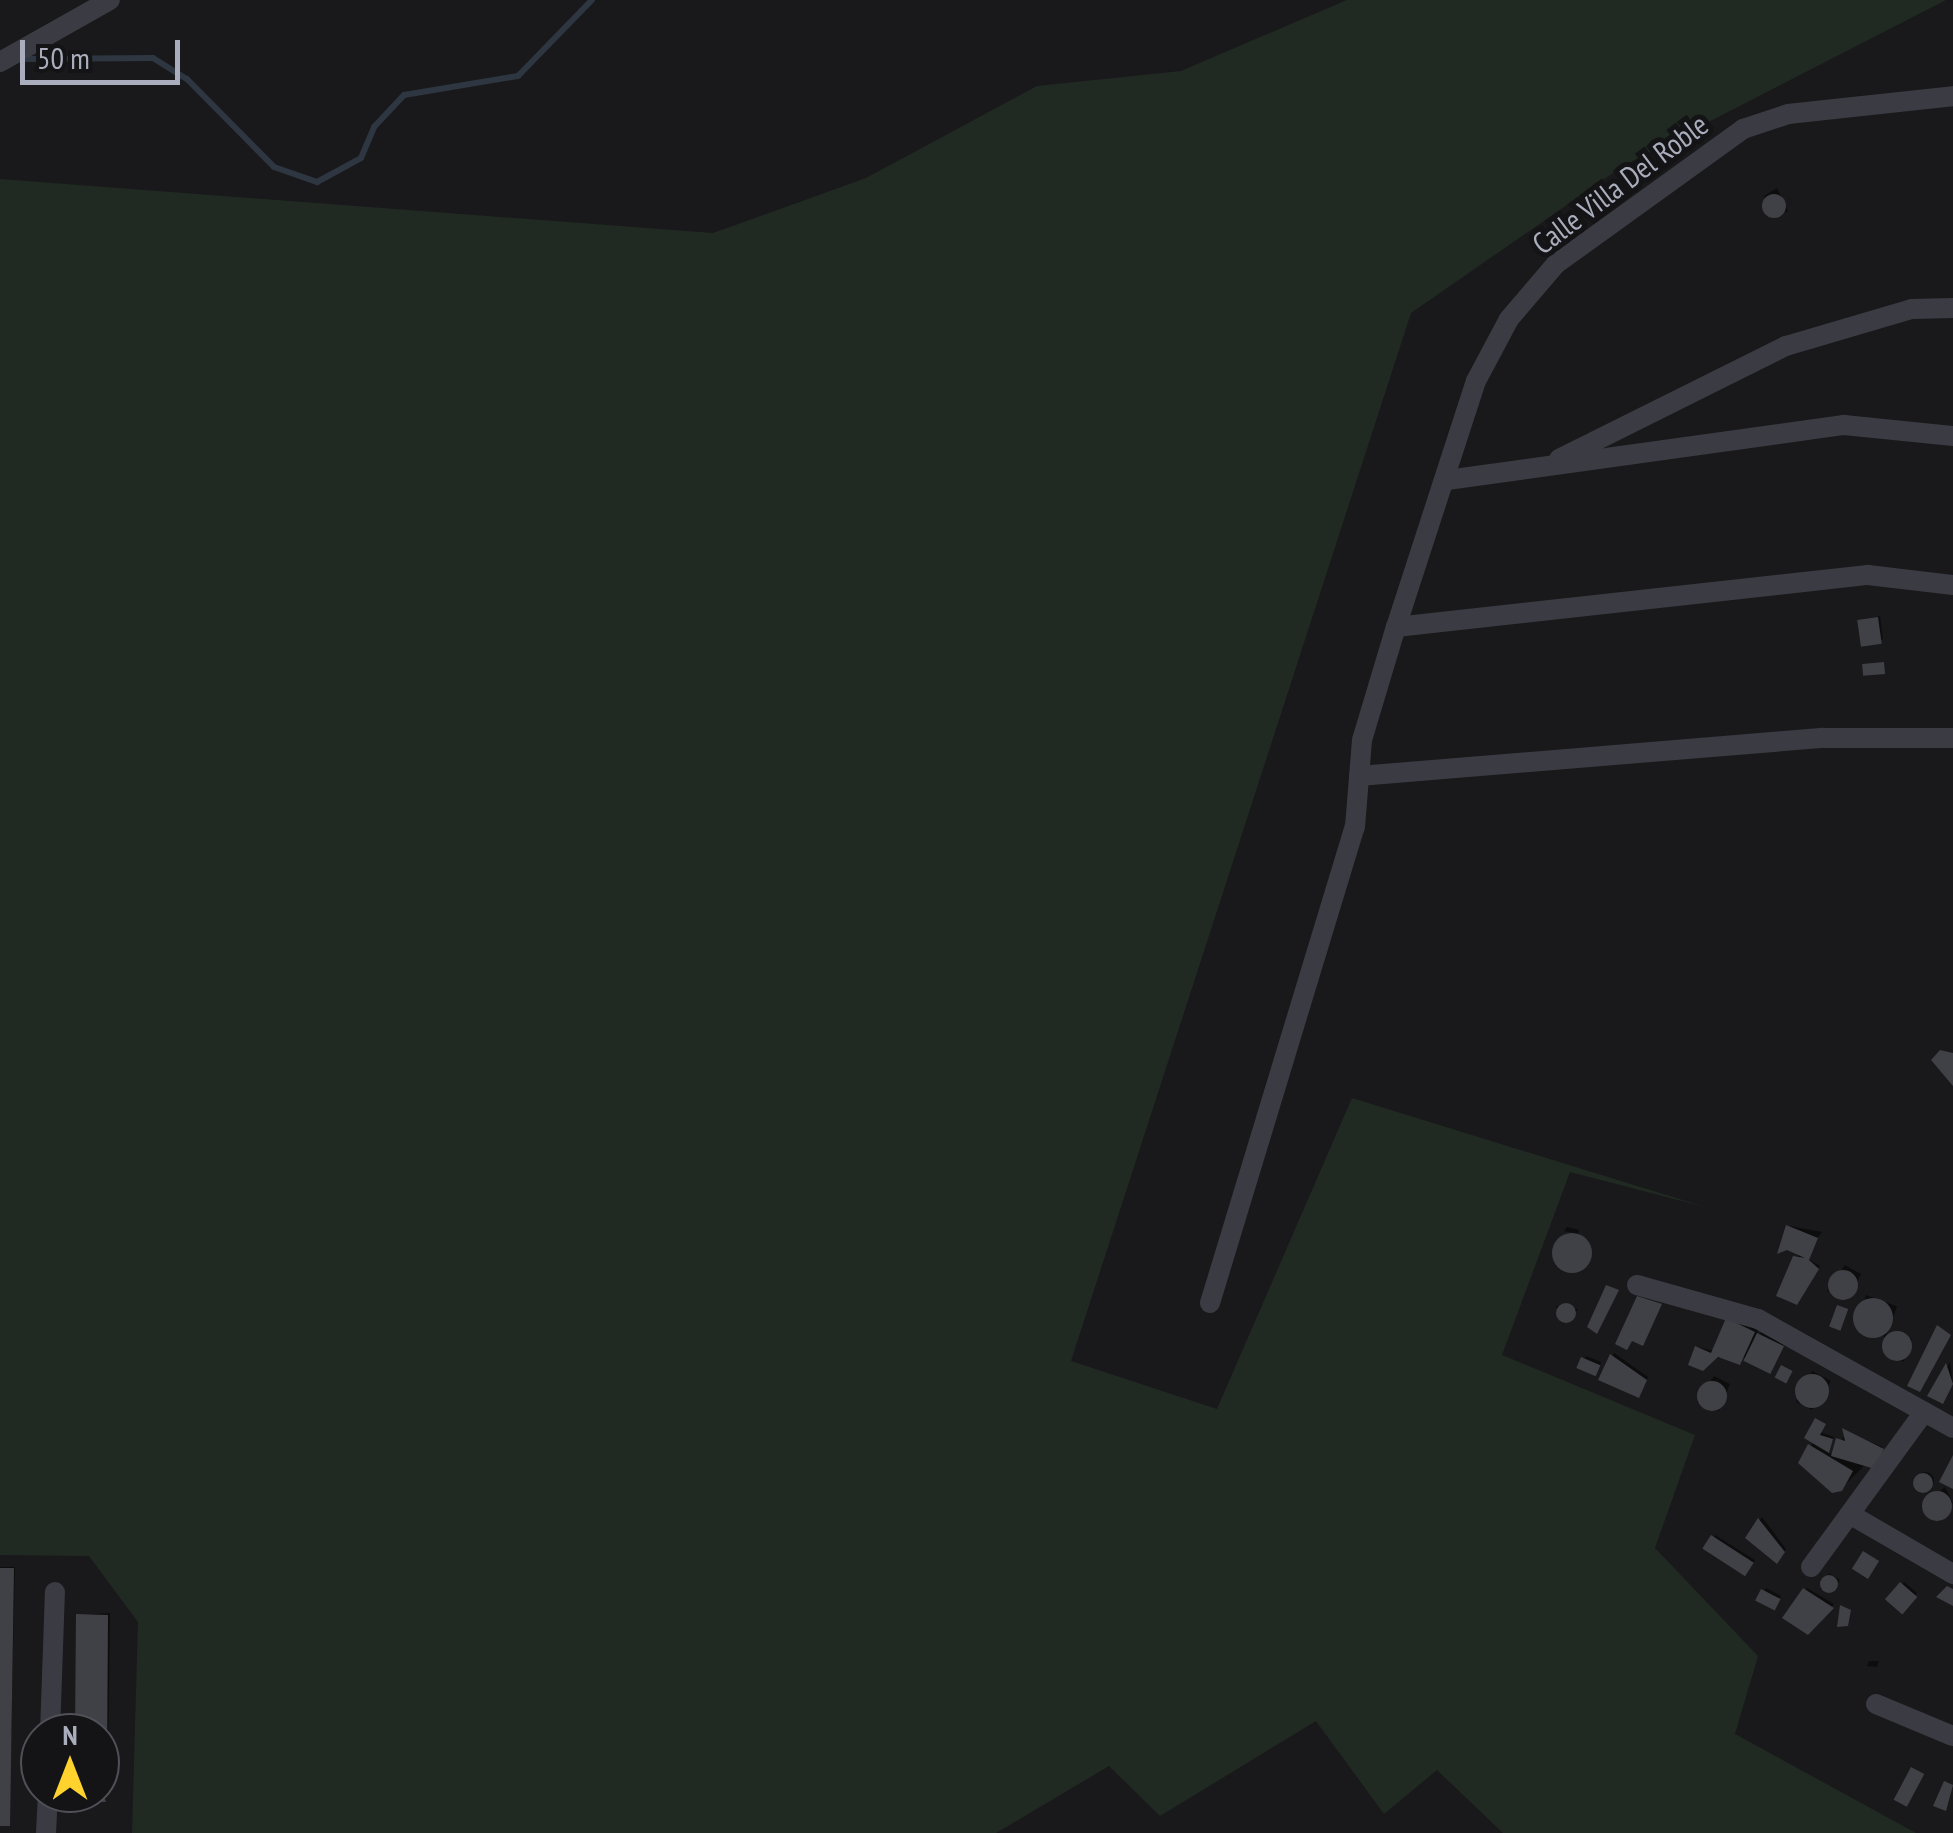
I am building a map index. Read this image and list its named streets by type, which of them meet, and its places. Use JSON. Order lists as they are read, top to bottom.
{
  "streets": {
    "street": ["Calle Villa Del Roble"]
  },
  "scale_bar": "50 m",
  "north": "top"
}
